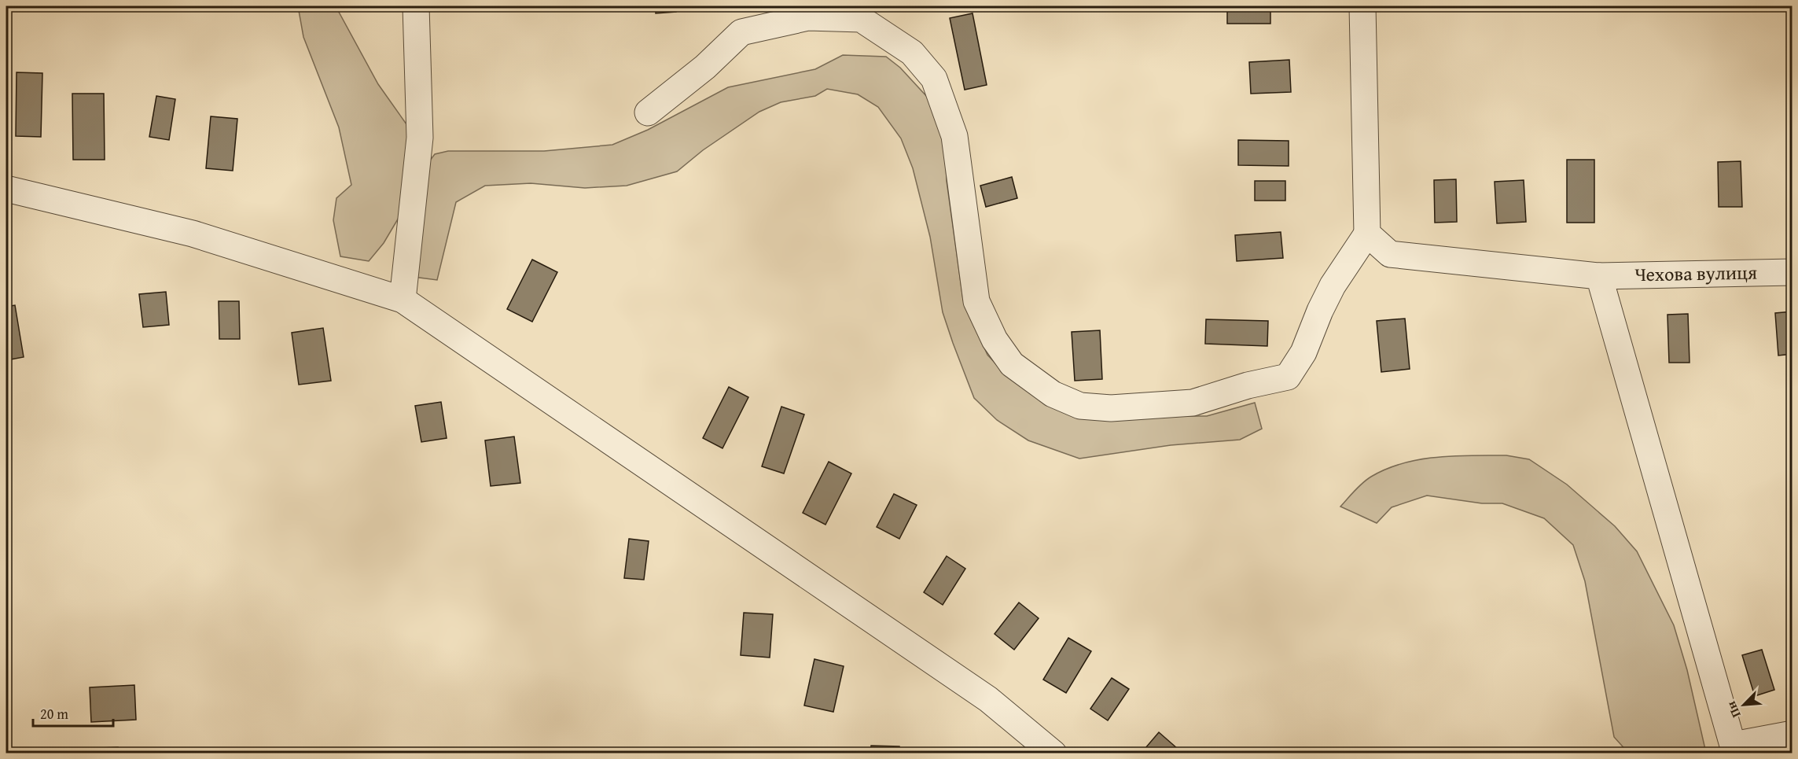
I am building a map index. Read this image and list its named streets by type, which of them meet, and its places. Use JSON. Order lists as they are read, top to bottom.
{
  "streets": {
    "street": ["Чехова вулиця"]
  },
  "scale_bar": "20 m",
  "north": "bottom left"
}
